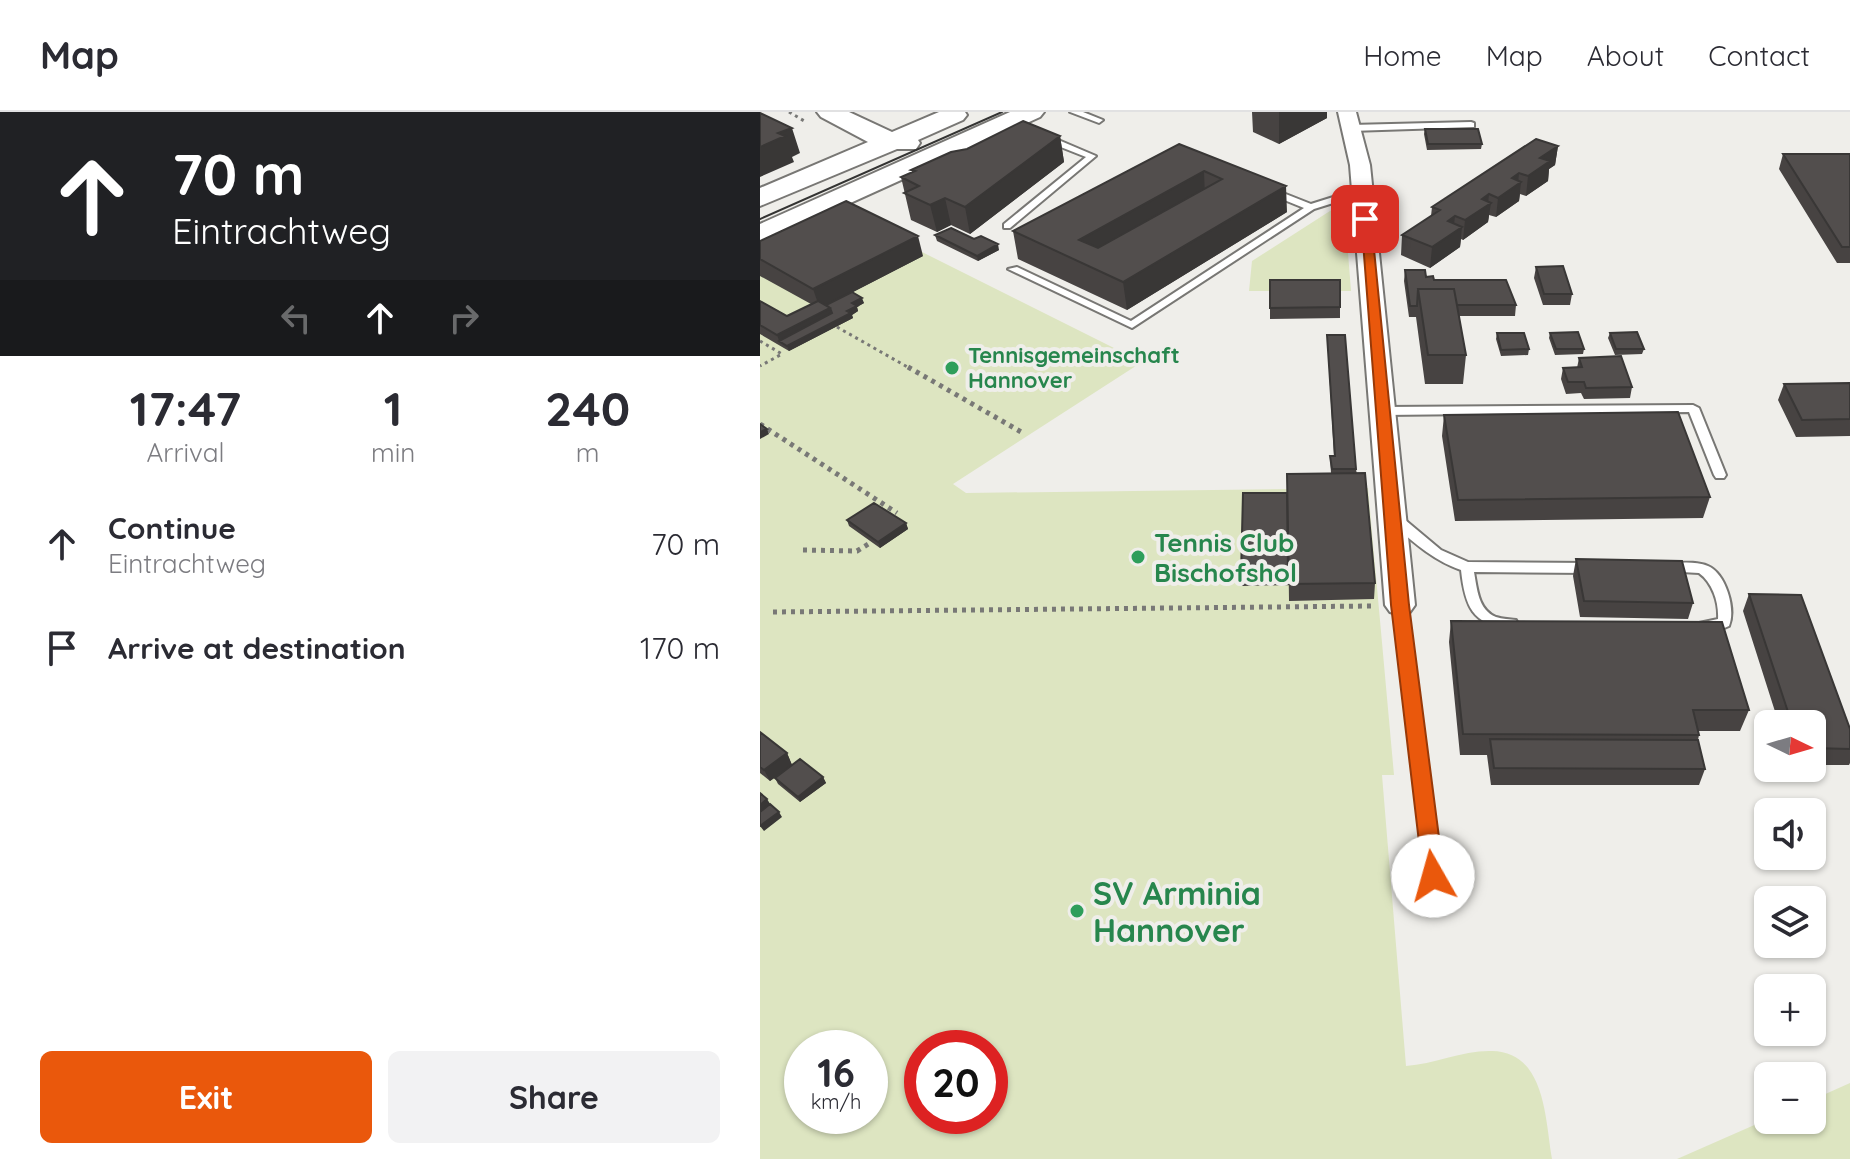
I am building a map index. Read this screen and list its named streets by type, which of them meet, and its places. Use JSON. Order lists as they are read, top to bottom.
{
  "places": ["Tennisgemeinschaft Hannover", "Tennis Club Bischofshol", "SV Arminia Hannover"],
  "north": "right",
  "page": {
    "header": "Map",
    "nav": [
      "Home",
      "Map",
      "About",
      "Contact"
    ],
    "turn": ["70 m", "Eintrachtweg"],
    "eta": [
      "17:47",
      "Arrival",
      "1",
      "min",
      "240",
      "m"
    ],
    "list": [
      {
        "name": "Continue",
        "note": "Eintrachtweg",
        "value": "70 m"
      },
      {
        "name": "Arrive at destination",
        "value": "170 m"
      }
    ],
    "map_buttons": ["+", "−"],
    "speed": "16 km/h",
    "limit": "20",
    "buttons": ["Exit", "Share"]
  }
}
